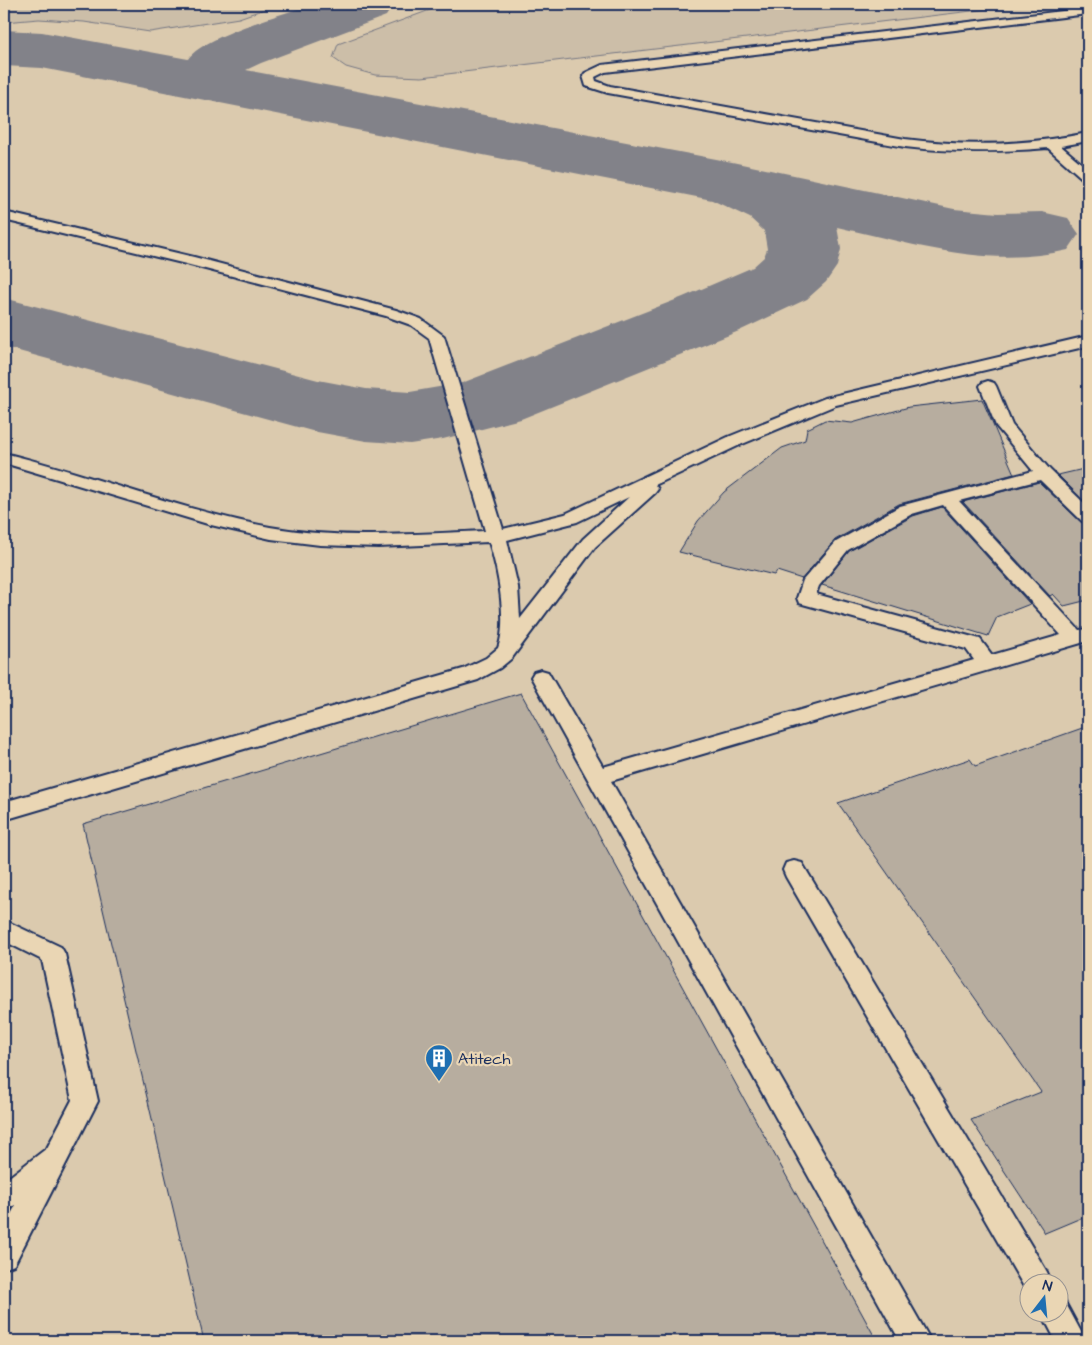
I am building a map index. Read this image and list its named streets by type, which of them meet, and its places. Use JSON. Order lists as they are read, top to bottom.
{
  "places": {
    "building": ["Atitech"]
  },
  "north": "top"
}
